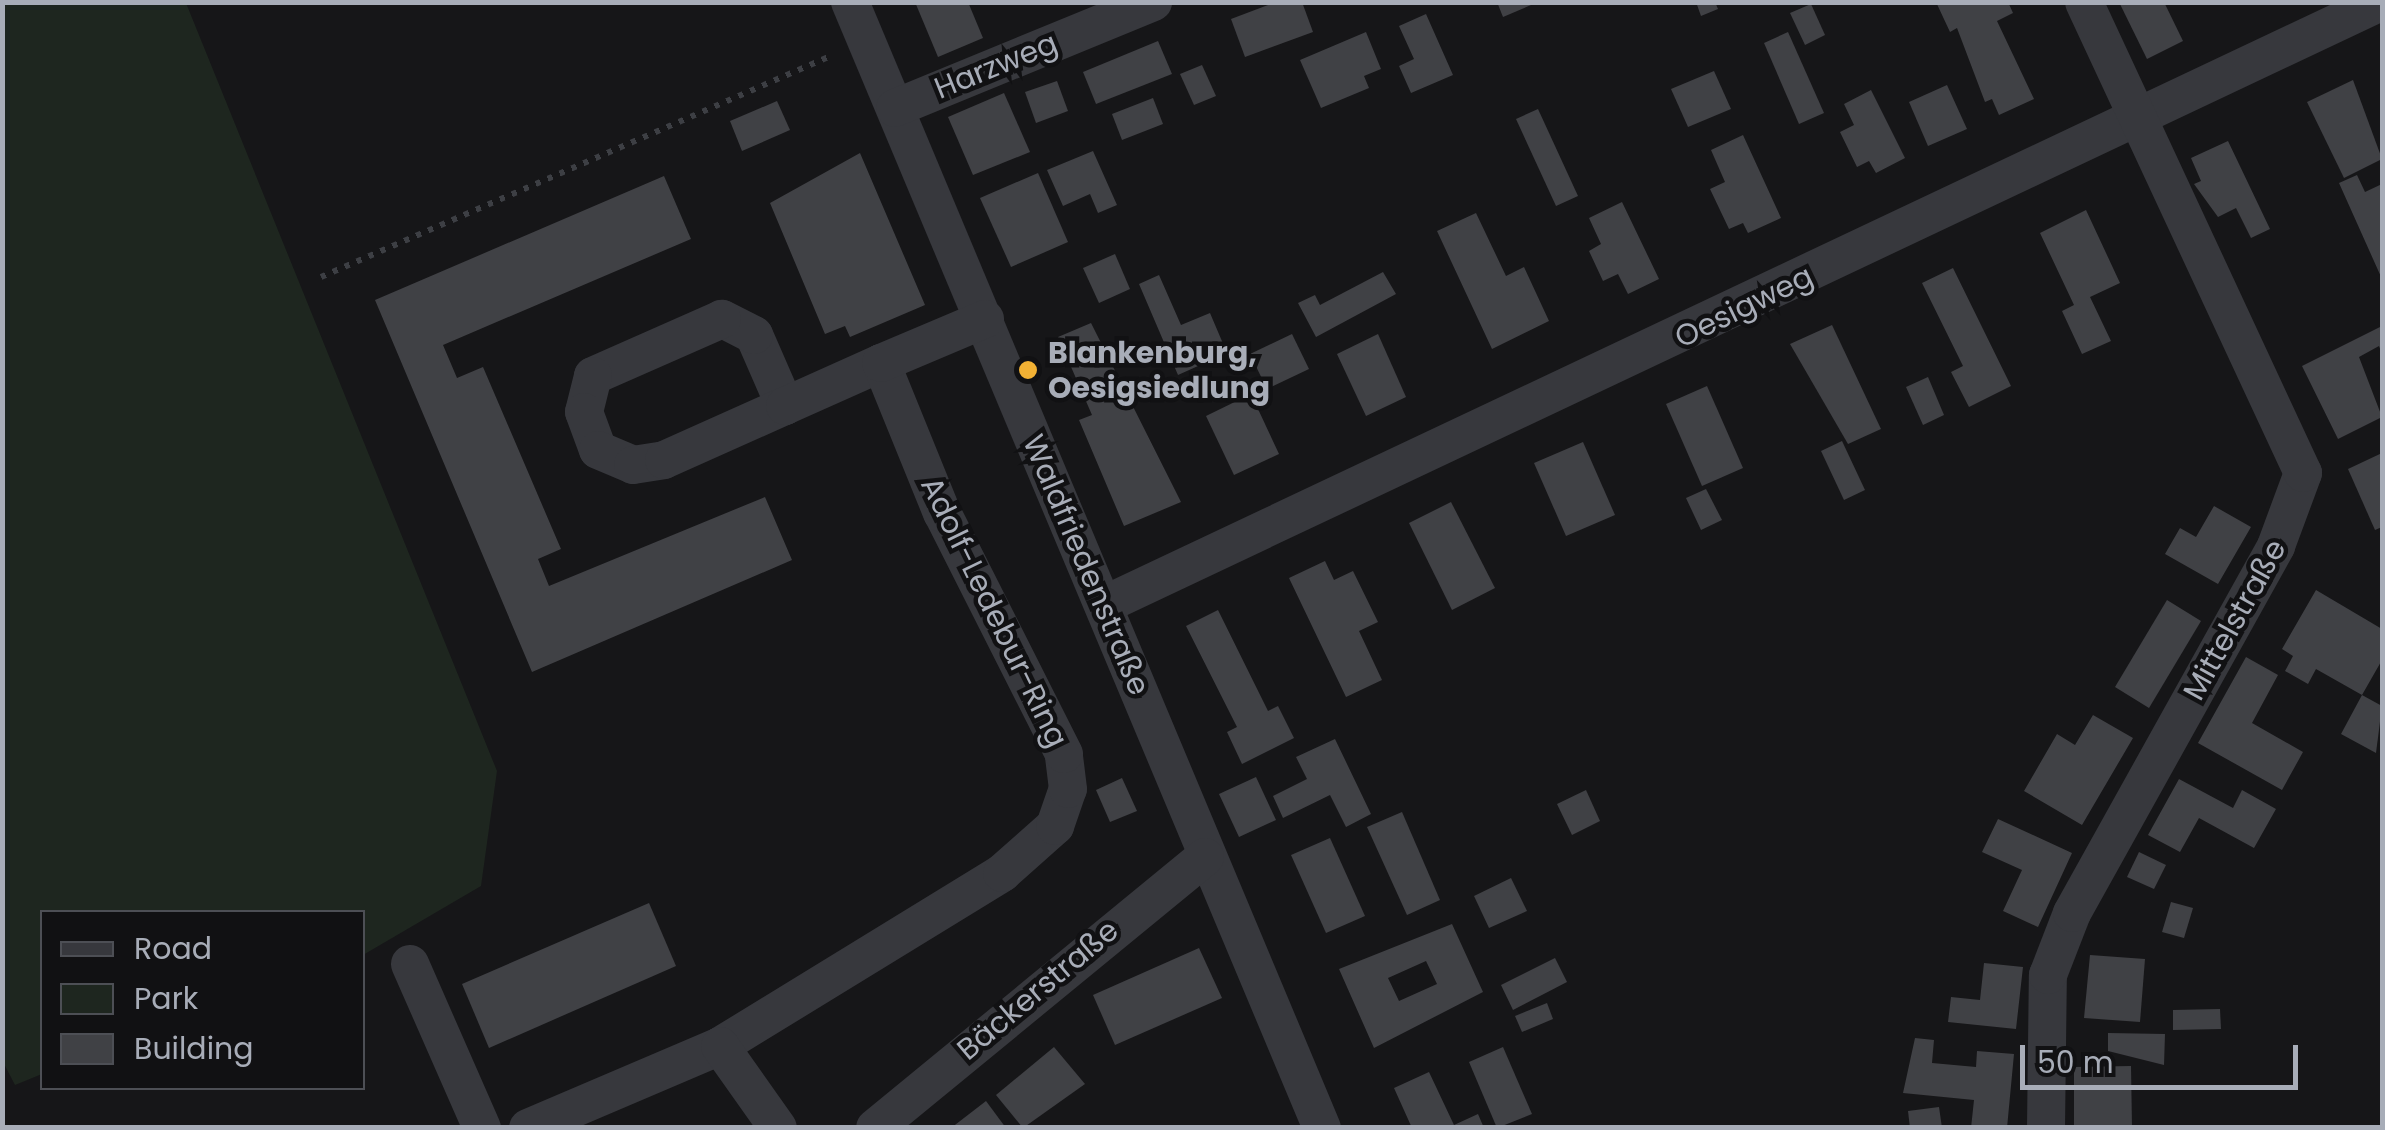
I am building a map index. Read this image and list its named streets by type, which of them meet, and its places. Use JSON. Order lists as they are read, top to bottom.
{
  "streets": {
    "street": [
      "Harzweg",
      "Oesigweg",
      "Waldfriedenstraße",
      "Adolf-Ledebur-Ring",
      "Mittelstraße",
      "Bäckerstraße"
    ]
  },
  "crossings": [
    ["Harzweg", "Waldfriedenstraße"],
    ["Oesigweg", "Waldfriedenstraße"],
    ["Oesigweg", "Mittelstraße"],
    ["Waldfriedenstraße", "Bäckerstraße"]
  ],
  "places": ["Blankenburg, Oesigsiedlung"],
  "legend": ["Road", "Park", "Building"],
  "scale_bar": "50 m"
}
